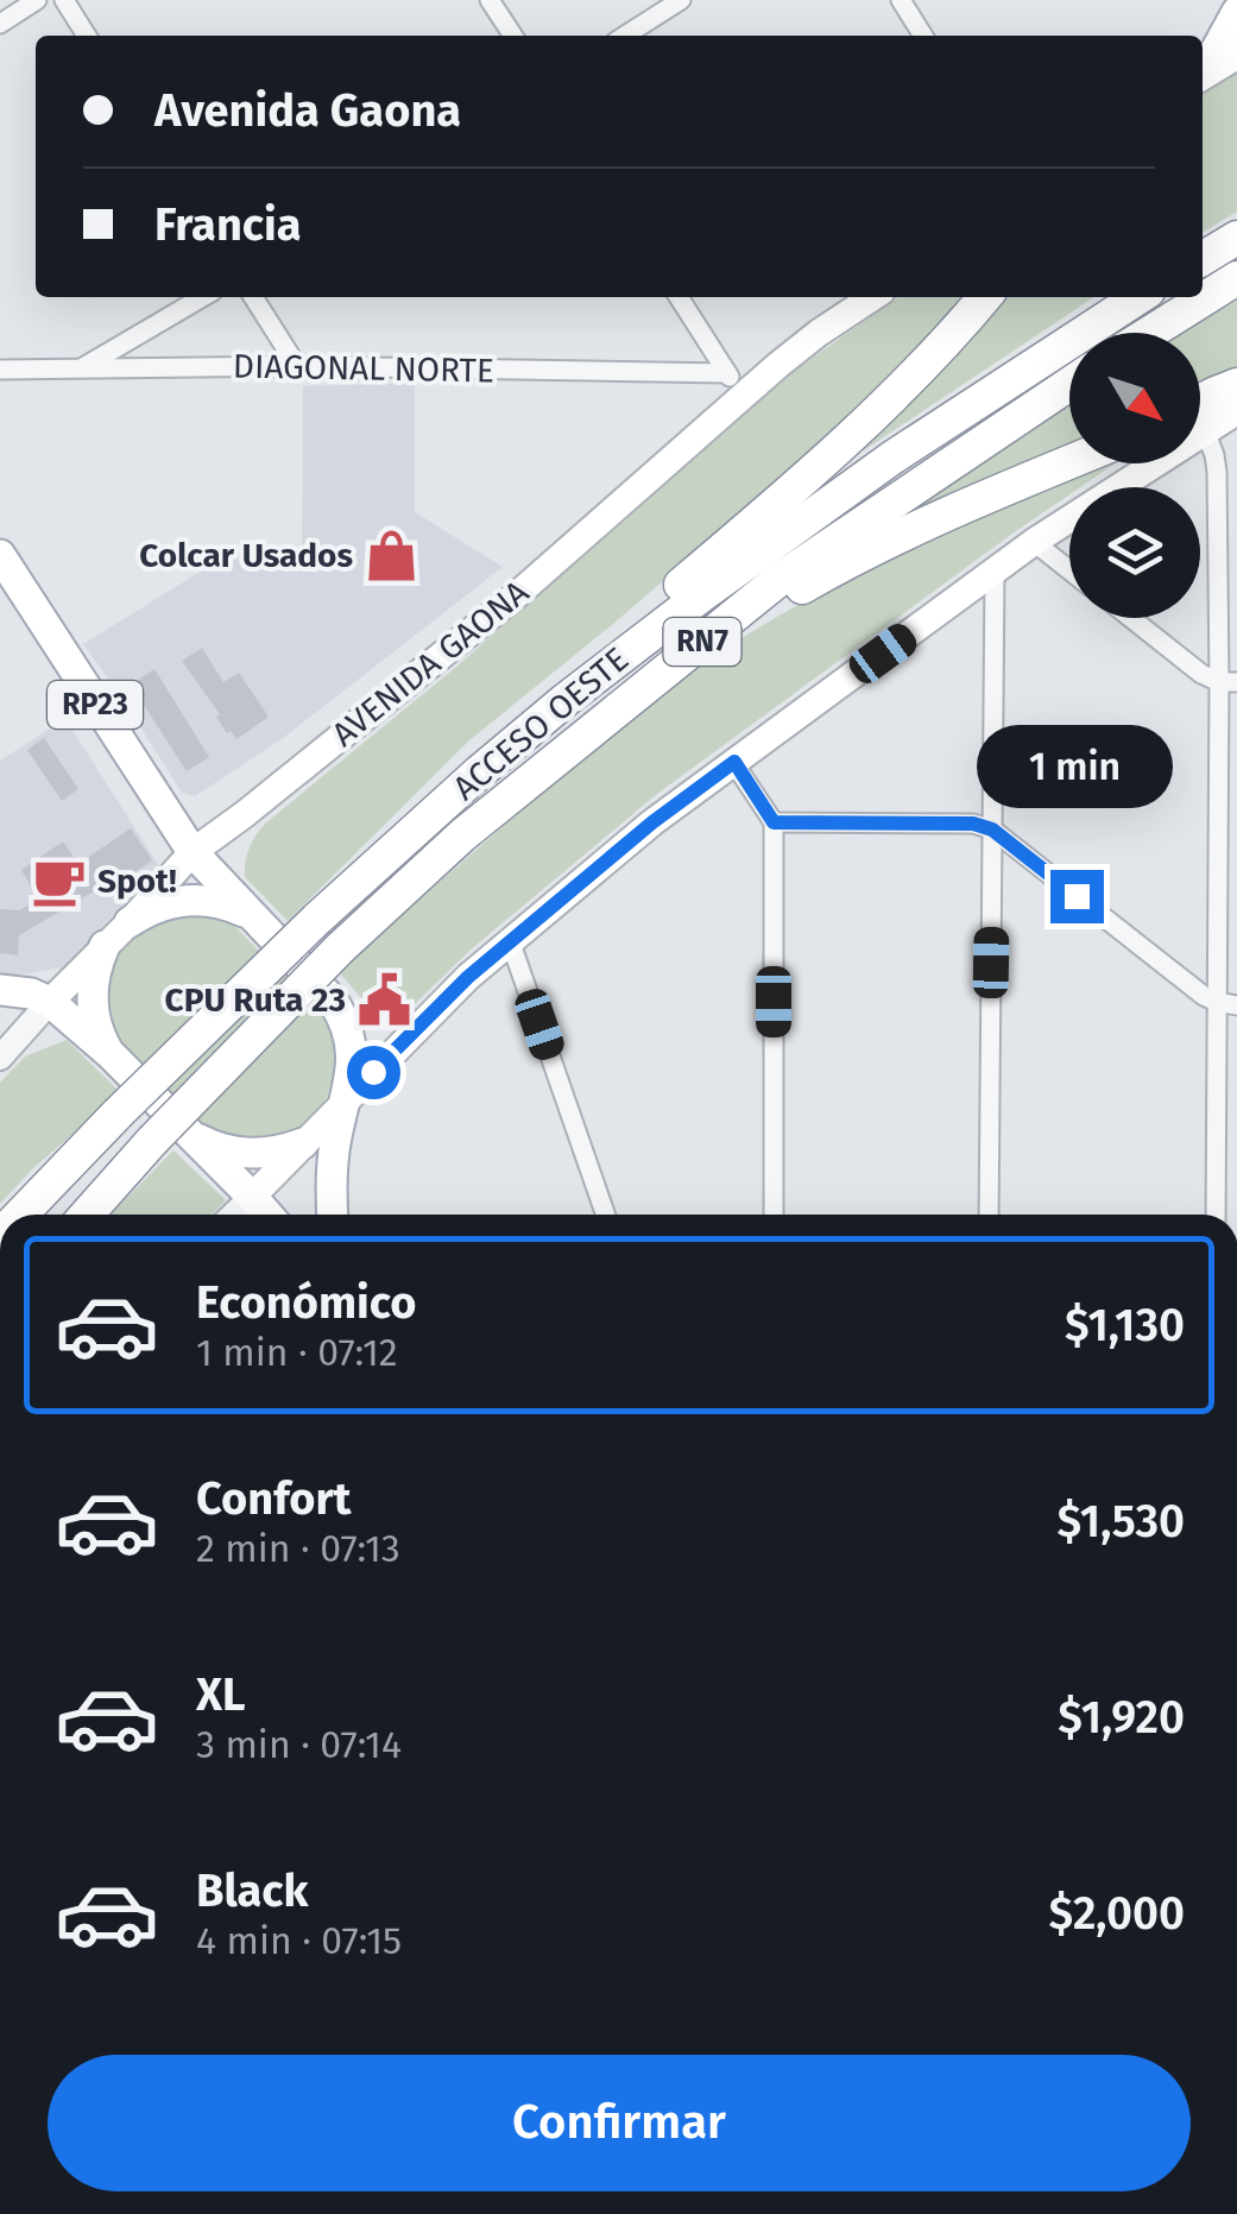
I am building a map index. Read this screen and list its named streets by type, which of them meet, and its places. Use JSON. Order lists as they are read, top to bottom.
{
  "streets": {
    "highway": ["RN7", "ACCESO OESTE"],
    "main road": ["AVENIDA GAONA", "RP23"],
    "street": ["DIAGONAL NORTE"]
  },
  "crossings": [
    ["DIAGONAL NORTE", "AVENIDA GAONA"],
    ["AVENIDA GAONA", "RP23"]
  ],
  "places": {
    "shop": ["Colcar Usados"],
    "cafe": ["Spot!"],
    "public building": ["CPU Ruta 23"]
  },
  "north": "bottom right",
  "page": {
    "banner": ["Avenida Gaona", "Francia"],
    "bubble": "1 min",
    "list": [
      {
        "name": "Económico",
        "note": "1 min · 07:12",
        "value": "$1,130"
      },
      {
        "name": "Confort",
        "note": "2 min · 07:13",
        "value": "$1,530"
      },
      {
        "name": "XL",
        "note": "3 min · 07:14",
        "value": "$1,920"
      },
      {
        "name": "Black",
        "note": "4 min · 07:15",
        "value": "$2,000"
      }
    ],
    "buttons": "Confirmar"
  }
}
